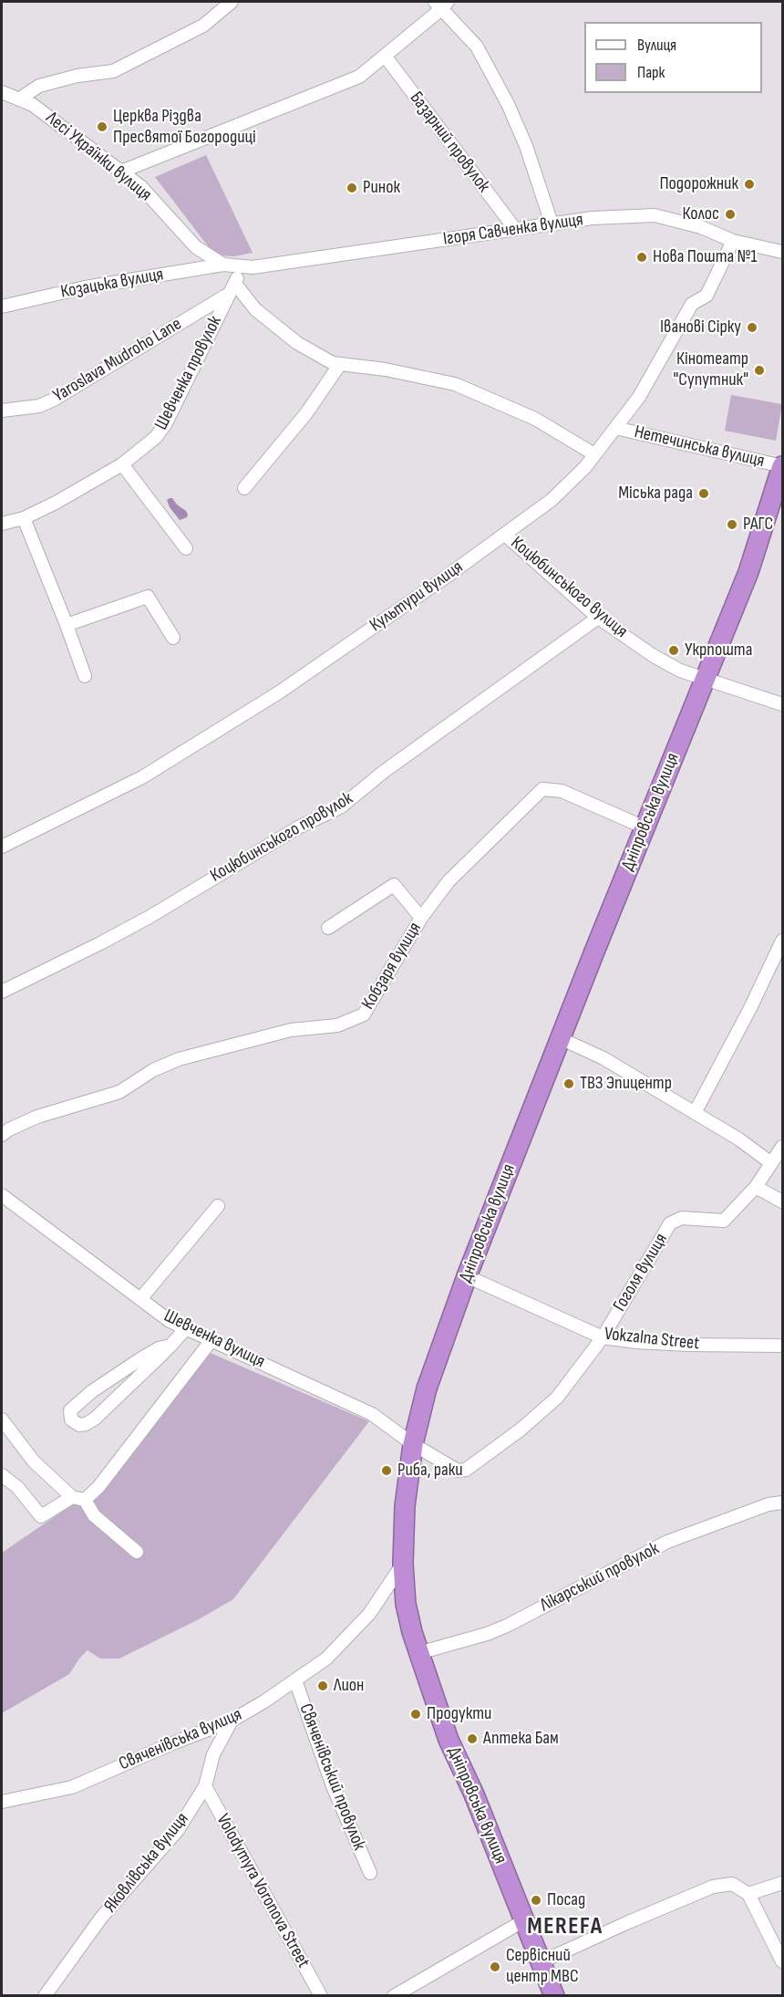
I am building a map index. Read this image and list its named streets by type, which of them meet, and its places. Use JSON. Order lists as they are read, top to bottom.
{
  "streets": {
    "highway": ["Дніпровська вулиця"],
    "street": [
      "Базарний провулок",
      "Лесі Українки вулиця",
      "Ігоря Савченка вулиця",
      "Козацька вулиця",
      "Yaroslava Mudroho Lane",
      "Шевченка провулок",
      "Нетечинська вулиця",
      "Коцюбинського вулиця",
      "Культури вулиця",
      "Коцюбинського провулок",
      "Кобзаря вулиця",
      "Гоголя вулиця",
      "Шевченка вулиця",
      "Vokzalna Street",
      "Лікарський провулок",
      "Свяченівська вулиця",
      "Свяченівський провулок",
      "Яковлівська вулиця",
      "Volodymyra Voronova Street"
    ]
  },
  "crossings": [
    ["Базарний провулок", "Ігоря Савченка вулиця"],
    ["Лесі Українки вулиця", "Ігоря Савченка вулиця"],
    ["Лесі Українки вулиця", "Козацька вулиця"],
    ["Лесі Українки вулиця", "Шевченка провулок"],
    ["Ігоря Савченка вулиця", "Шевченка провулок"],
    ["Ігоря Савченка вулиця", "Культури вулиця"],
    ["Yaroslava Mudroho Lane", "Шевченка провулок"],
    ["Нетечинська вулиця", "Культури вулиця"],
    ["Нетечинська вулиця", "Дніпровська вулиця"],
    ["Коцюбинського вулиця", "Культури вулиця"],
    ["Коцюбинського вулиця", "Дніпровська вулиця"],
    ["Коцюбинського вулиця", "Коцюбинського провулок"],
    ["Дніпровська вулиця", "Кобзаря вулиця"],
    ["Дніпровська вулиця", "Шевченка вулиця"],
    ["Дніпровська вулиця", "Vokzalna Street"],
    ["Дніпровська вулиця", "Лікарський провулок"],
    ["Дніпровська вулиця", "Свяченівська вулиця"],
    ["Гоголя вулиця", "Шевченка вулиця"],
    ["Гоголя вулиця", "Vokzalna Street"],
    ["Шевченка вулиця", "Vokzalna Street"],
    ["Свяченівська вулиця", "Свяченівський провулок"],
    ["Свяченівська вулиця", "Яковлівська вулиця"],
    ["Яковлівська вулиця", "Volodymyra Voronova Street"]
  ],
  "districts": ["MEREFA"],
  "places": [
    "Церква Різдва Пресвятої Богородиці",
    "Подорожник",
    "Ринок",
    "Колос",
    "Нова Пошта №1",
    "Іванові Сірку",
    "Кінотеатр \"Супутник\"",
    "Міська рада",
    "РАГС",
    "Укрпошта",
    "ТВЗ Эпицентр",
    "Риба, раки",
    "Лион",
    "Продукти",
    "Аптека Бам",
    "Посад",
    "Сервісний центр МВС"
  ],
  "legend": ["Вулиця", "Парк"]
}
